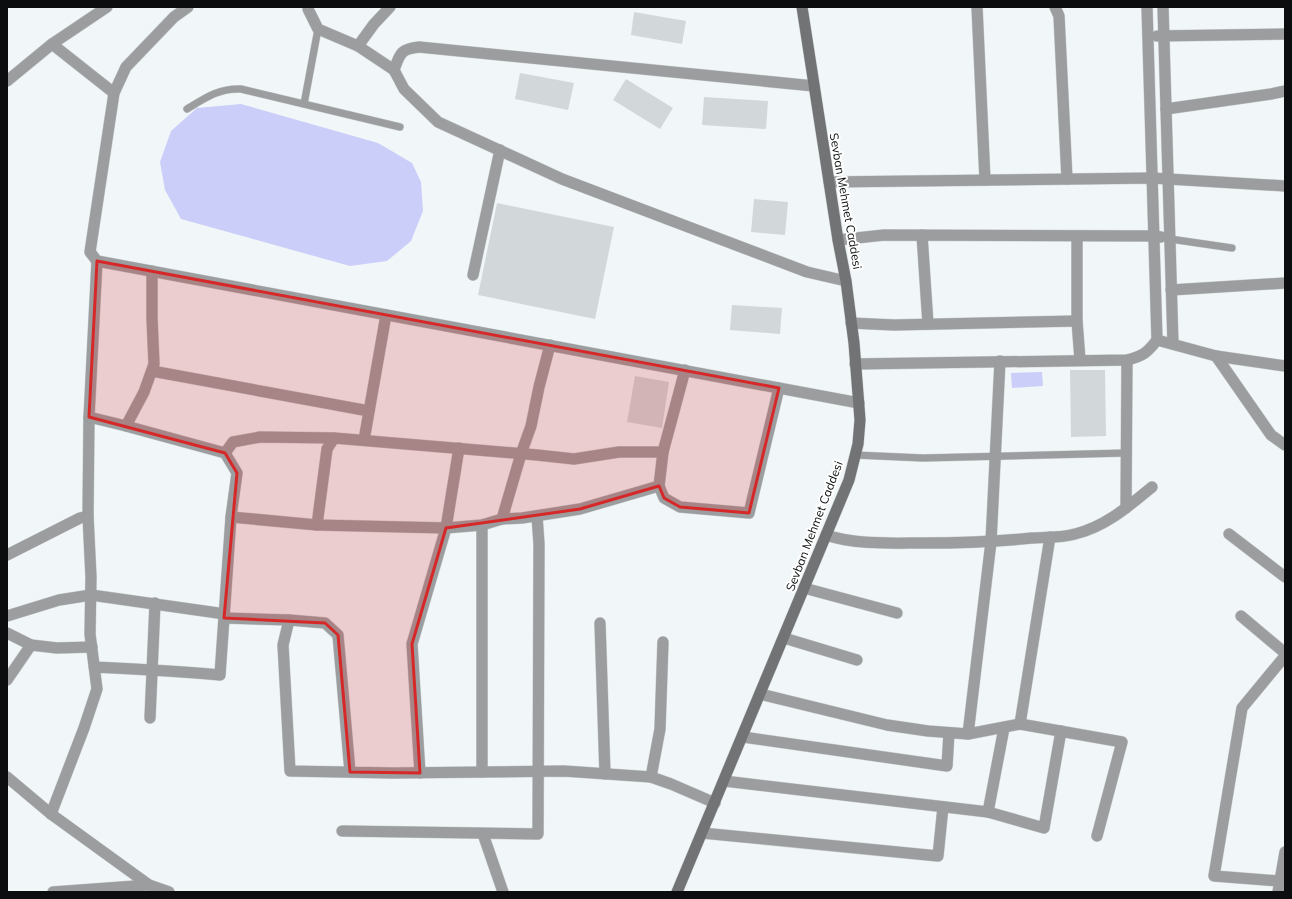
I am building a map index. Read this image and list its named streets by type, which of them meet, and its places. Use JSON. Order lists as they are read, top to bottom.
{
  "streets": {
    "main road": ["Sevban Mehmet Caddesi"]
  }
}
